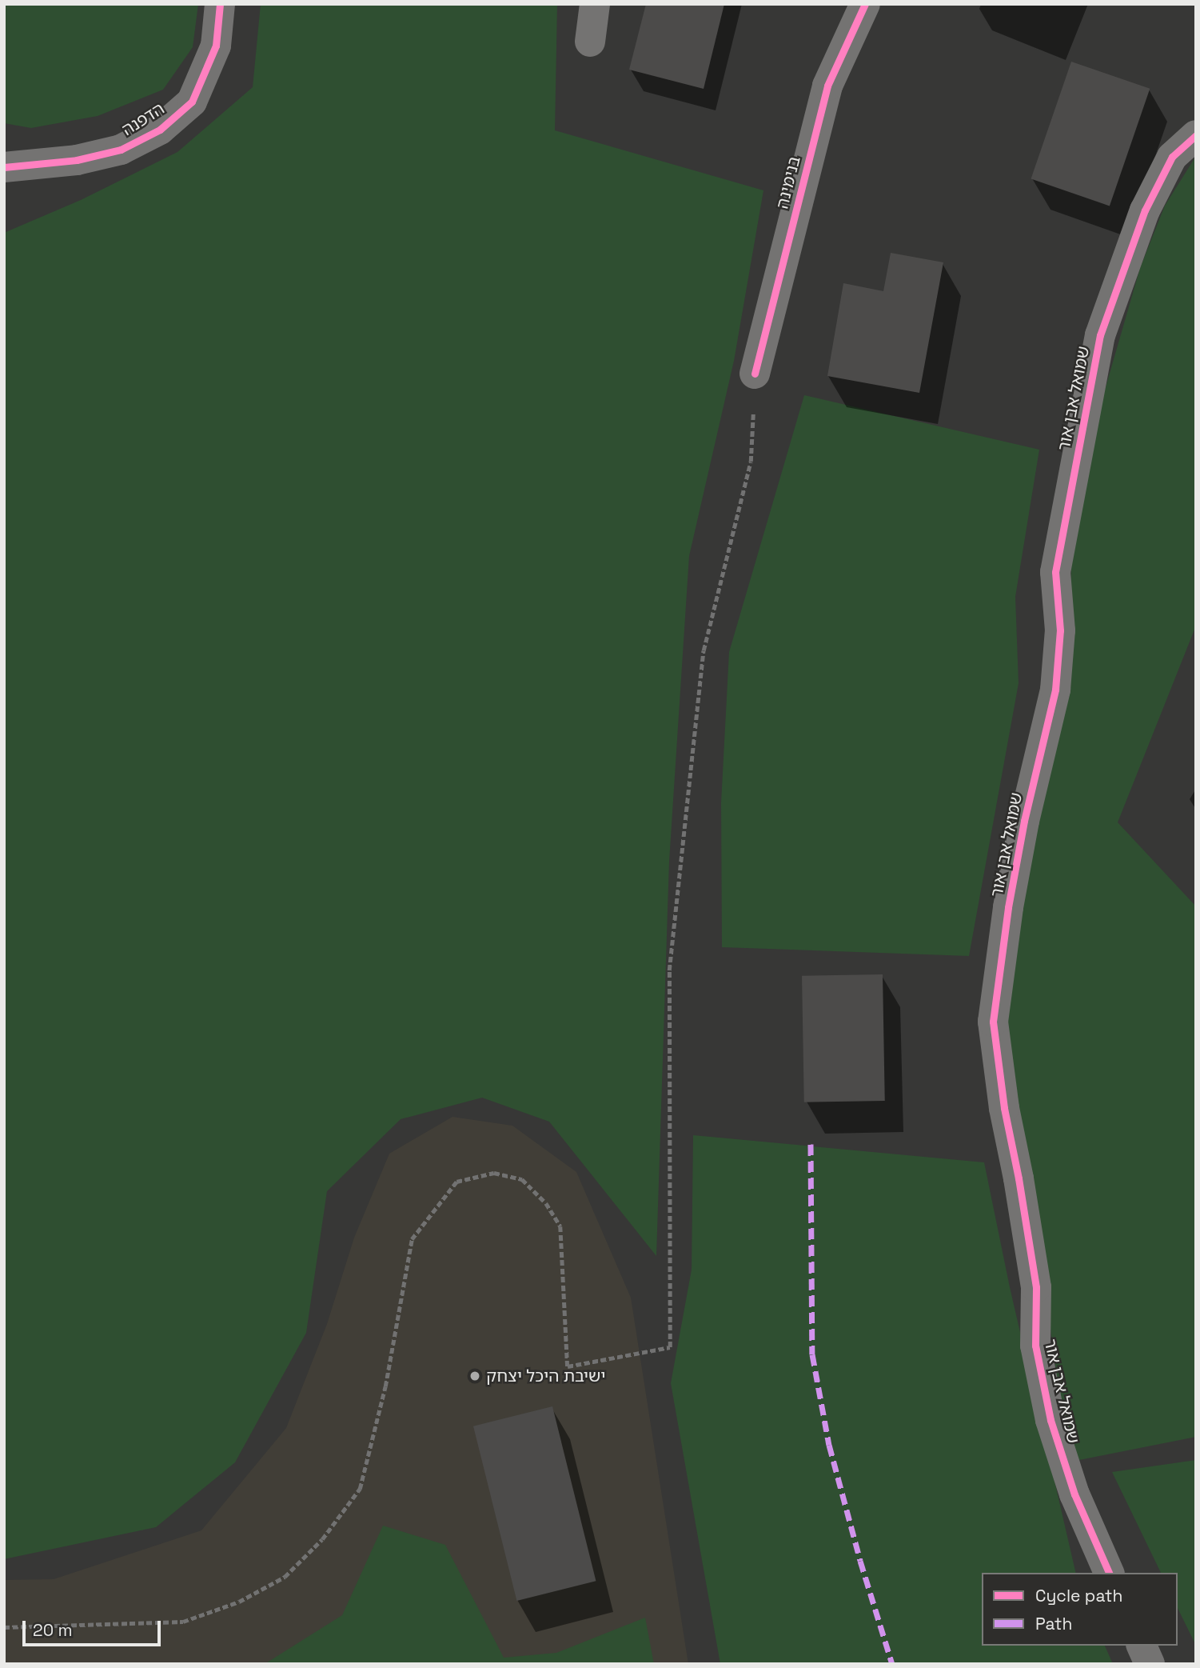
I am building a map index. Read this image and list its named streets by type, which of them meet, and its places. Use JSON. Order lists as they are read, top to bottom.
{
  "streets": {
    "street": ["הדפנה", "בנימינה", "שמואל אבן אור"]
  },
  "places": ["ישיבת היכל יצחק"],
  "legend": ["Cycle path", "Path"],
  "scale_bar": "20 m"
}
